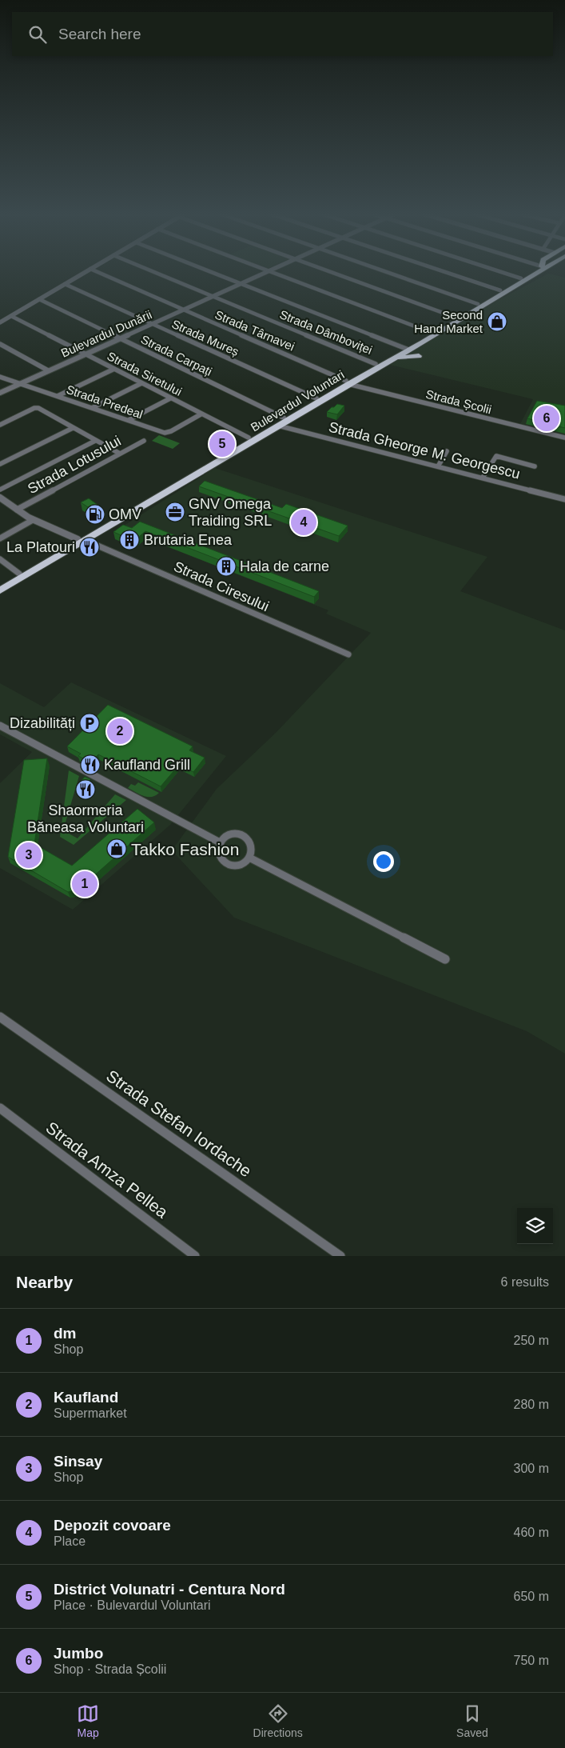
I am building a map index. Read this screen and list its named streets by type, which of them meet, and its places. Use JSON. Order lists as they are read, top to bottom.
{
  "streets": {
    "highway": ["Bulevardul Voluntari"],
    "street": [
      "Strada Târnavei",
      "Strada Dâmboviței",
      "Bulevardul Dunării",
      "Strada Mureș",
      "Strada Carpați",
      "Strada Siretului",
      "Strada Predeal",
      "Strada Școlii",
      "Strada Gheorge M. Georgescu",
      "Strada Lotusului",
      "Strada Ciresului",
      "Strada Stefan Iordache",
      "Strada Amza Pellea"
    ]
  },
  "crossings": [
    ["Strada Târnavei", "Bulevardul Dunării"],
    ["Strada Târnavei", "Bulevardul Voluntari"],
    ["Strada Târnavei", "Strada Școlii"],
    ["Strada Dâmboviței", "Bulevardul Dunării"],
    ["Strada Dâmboviței", "Bulevardul Voluntari"],
    ["Bulevardul Dunării", "Strada Mureș"],
    ["Bulevardul Dunării", "Strada Carpați"],
    ["Bulevardul Dunării", "Strada Siretului"],
    ["Bulevardul Dunării", "Strada Predeal"],
    ["Strada Mureș", "Bulevardul Voluntari"],
    ["Strada Carpați", "Bulevardul Voluntari"],
    ["Strada Siretului", "Bulevardul Voluntari"],
    ["Strada Siretului", "Strada Predeal"],
    ["Bulevardul Voluntari", "Strada Școlii"],
    ["Bulevardul Voluntari", "Strada Gheorge M. Georgescu"],
    ["Bulevardul Voluntari", "Strada Ciresului"]
  ],
  "places": {
    "shop": ["Second Hand Market", "Takko Fashion"],
    "office": ["GNV Omega Traiding SRL"],
    "fuel station": ["OMV"],
    "building": ["Brutaria Enea", "Hala de carne"],
    "restaurant": ["La Platouri", "Kaufland Grill", "Shaormeria Băneasa Voluntari"],
    "parking": ["Dizabilități"]
  },
  "page": {
    "search": "Search here",
    "pins": [
      "6",
      "5",
      "4",
      "2",
      "3",
      "1"
    ],
    "heading": ["Nearby", "6 results"],
    "list": [
      {
        "mark": "1",
        "name": "dm",
        "note": "Shop",
        "value": "250 m"
      },
      {
        "mark": "2",
        "name": "Kaufland",
        "note": "Supermarket",
        "value": "280 m"
      },
      {
        "mark": "3",
        "name": "Sinsay",
        "note": "Shop",
        "value": "300 m"
      },
      {
        "mark": "4",
        "name": "Depozit covoare",
        "note": "Place",
        "value": "460 m"
      },
      {
        "mark": "5",
        "name": "District Volunatri - Centura Nord",
        "note": "Place · Bulevardul Voluntari",
        "value": "650 m"
      },
      {
        "mark": "6",
        "name": "Jumbo",
        "note": "Shop · Strada Școlii",
        "value": "750 m"
      }
    ],
    "nav": ["Map", "Directions", "Saved"]
  }
}
